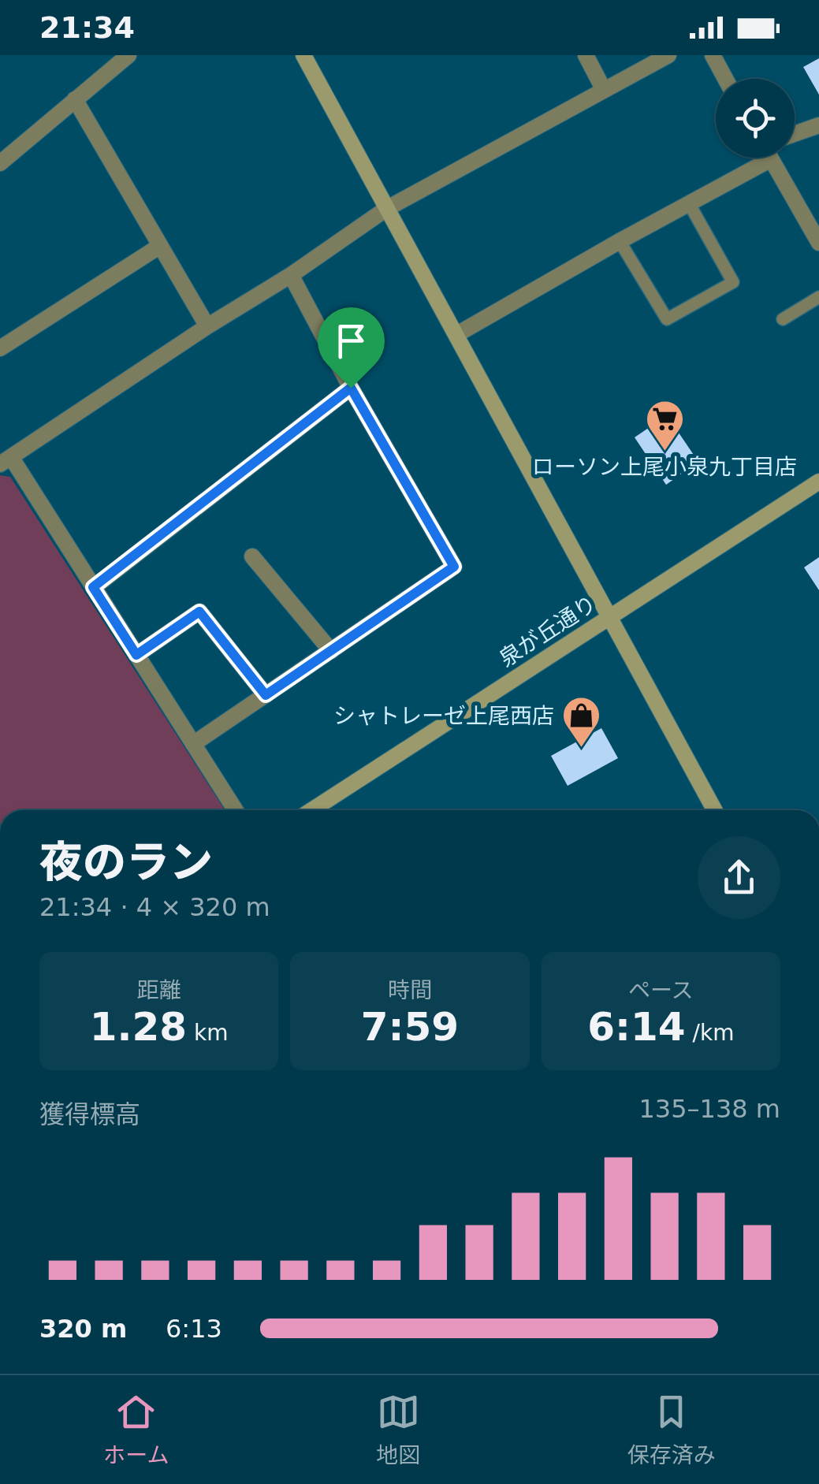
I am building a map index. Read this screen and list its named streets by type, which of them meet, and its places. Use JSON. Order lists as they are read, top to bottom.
{
  "streets": {
    "street": ["泉が丘通り"]
  },
  "places": {
    "supermarket": ["ローソン上尾小泉九丁目店"],
    "shop": ["シャトレーゼ上尾西店"]
  },
  "page": {
    "status": "21:34",
    "heading": ["夜のラン", "21:34 · 4 × 320 m"],
    "stats": [
      ["距離", "1.28 km"],
      ["時間", "7:59"],
      ["ペース", "6:14 /km"]
    ],
    "chart": ["獲得標高", "135–138 m"],
    "list": [
      {
        "name": "320 m",
        "note": "6:13"
      }
    ],
    "tabs": ["ホーム", "地図", "保存済み"]
  }
}
